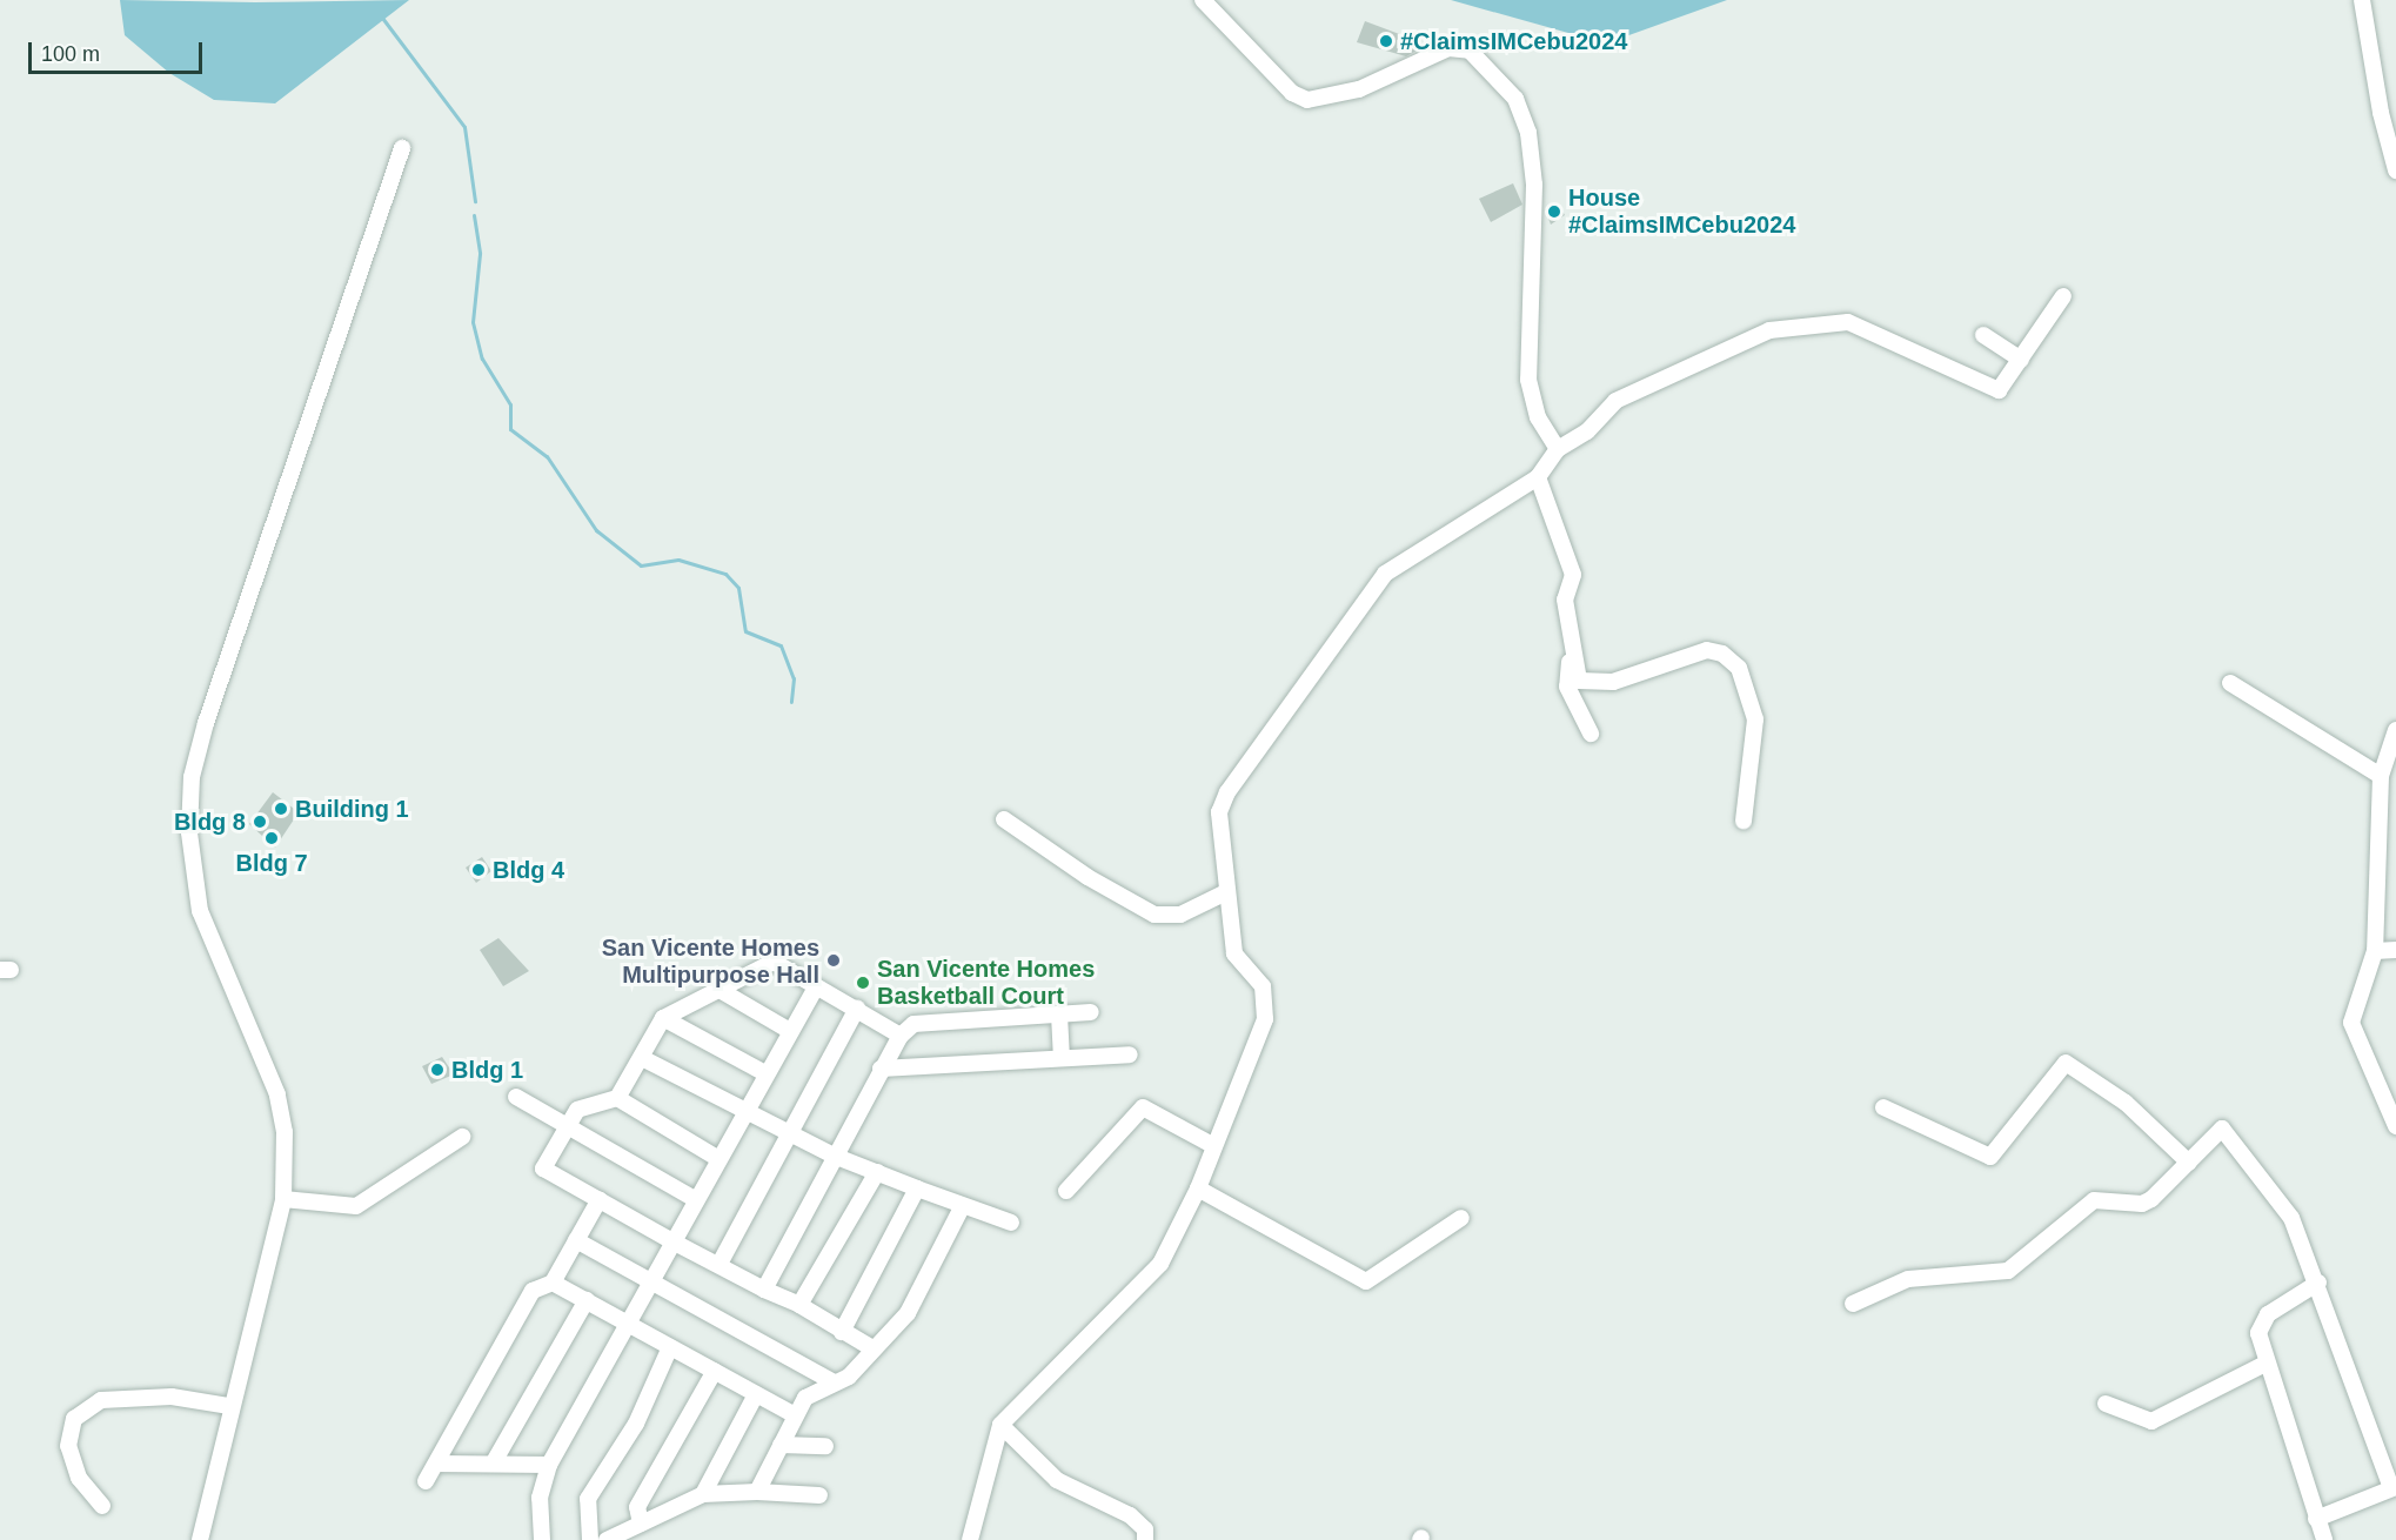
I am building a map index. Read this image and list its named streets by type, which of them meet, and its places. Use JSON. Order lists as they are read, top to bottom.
{
  "places": [
    "#ClaimsIMCebu2024",
    "House #ClaimsIMCebu2024",
    "Building 1",
    "Bldg 8",
    "Bldg 7",
    "Bldg 4",
    "San Vicente Homes Multipurpose Hall",
    "San Vicente Homes Basketball Court",
    "Bldg 1"
  ],
  "scale_bar": "100 m"
}
